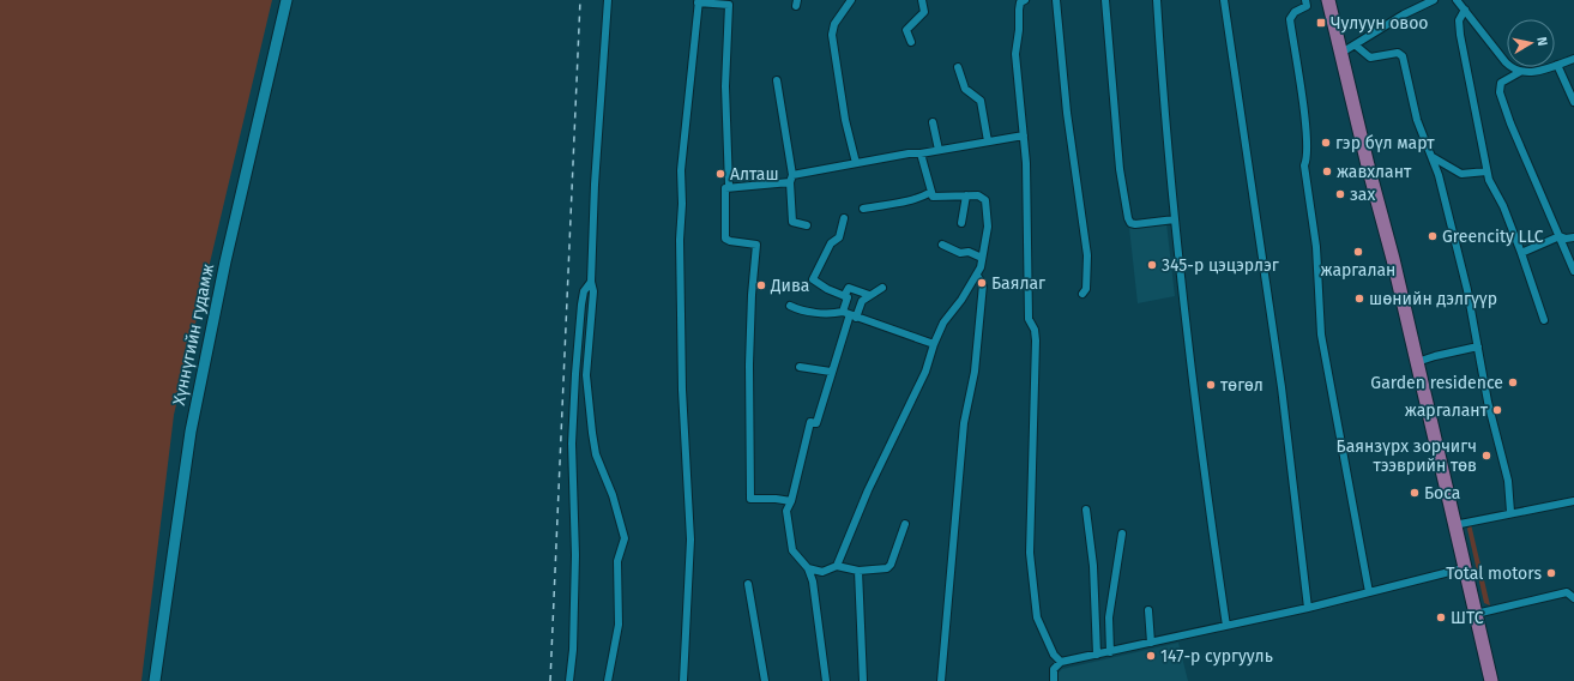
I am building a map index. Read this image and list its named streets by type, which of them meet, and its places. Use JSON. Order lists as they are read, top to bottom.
{
  "streets": {
    "main road": ["Хүннүгийн гудамж"]
  },
  "places": {
    "transit": ["Чулуун овоо"],
    "other": [
      "гэр бүл март",
      "жавхлант",
      "Алташ",
      "зах",
      "Greencity LLC",
      "жаргалан",
      "345-р цэцэрлэг",
      "Баялаг",
      "Дива",
      "шөнийн дэлгүүр",
      "Garden residence",
      "төгөл",
      "жаргалант",
      "Баянзүрх зорчигч тээврийн төв",
      "Боса",
      "Total motors",
      "ШТС",
      "147-р сургууль"
    ]
  },
  "north": "right"
}
